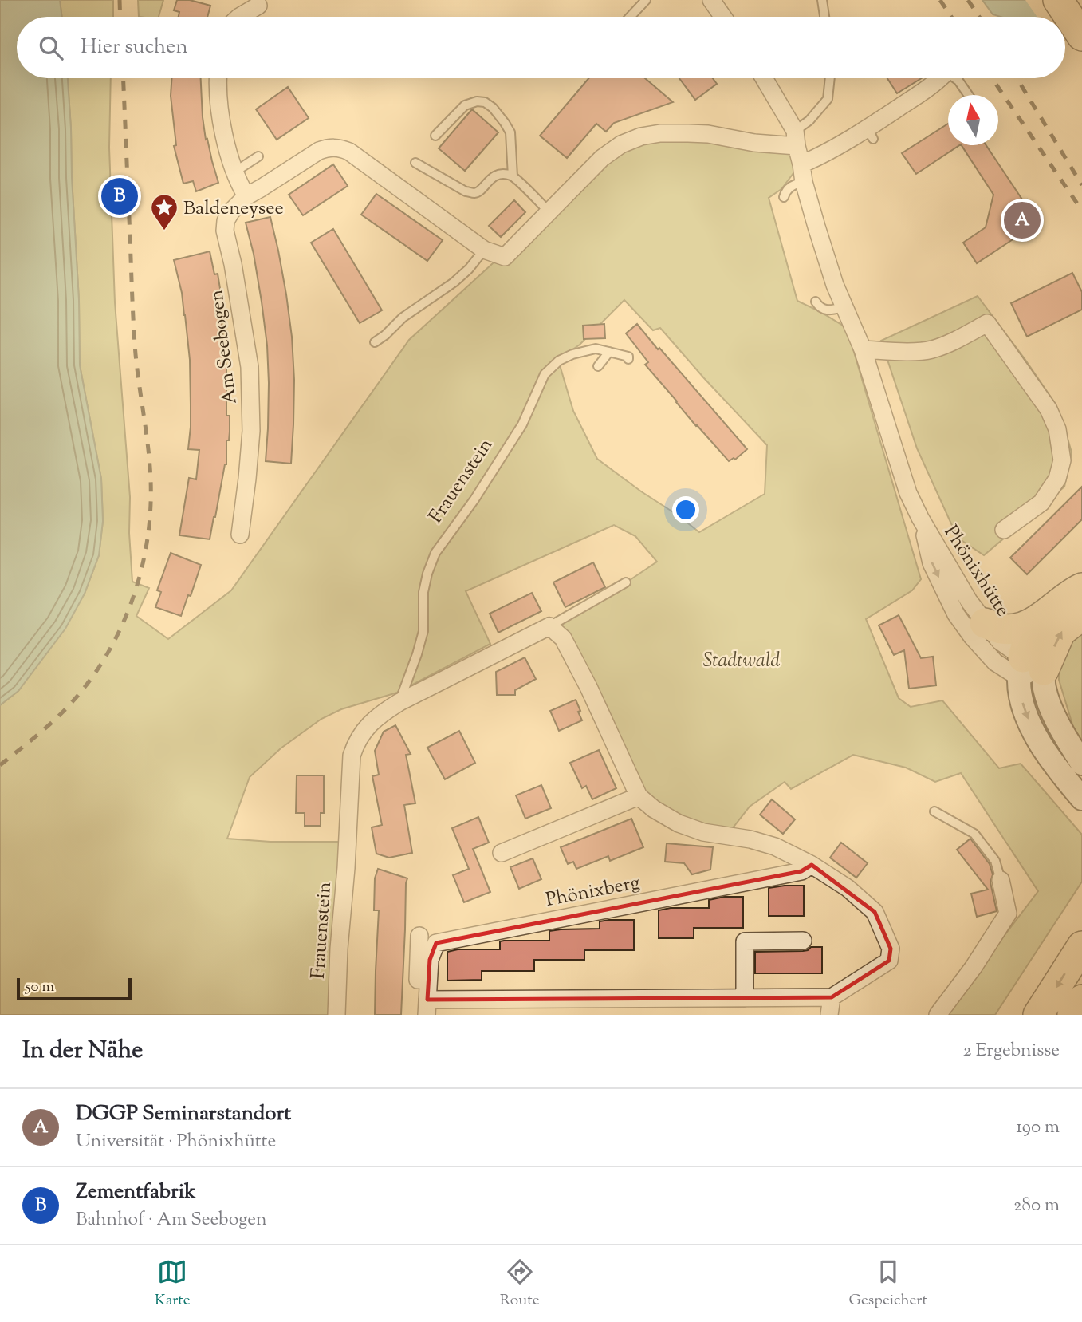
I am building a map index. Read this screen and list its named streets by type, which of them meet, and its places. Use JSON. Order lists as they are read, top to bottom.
{
  "streets": {
    "street": [
      "Am Seebogen",
      "Frauenstein",
      "Phönixhütte",
      "Phönixberg"
    ]
  },
  "parks": ["Stadtwald"],
  "places": {
    "place": ["Baldeneysee"]
  },
  "scale_bar": "50 m",
  "north": "top",
  "page": {
    "search": "Hier suchen",
    "pins": ["B", "A"],
    "scale": "50 m",
    "heading": ["In der Nähe", "2 Ergebnisse"],
    "list": [
      {
        "mark": "A",
        "name": "DGGP Seminarstandort",
        "note": "Universität · Phönixhütte",
        "value": "190 m"
      },
      {
        "mark": "B",
        "name": "Zementfabrik",
        "note": "Bahnhof · Am Seebogen",
        "value": "280 m"
      }
    ],
    "nav": ["Karte", "Route", "Gespeichert"]
  }
}
